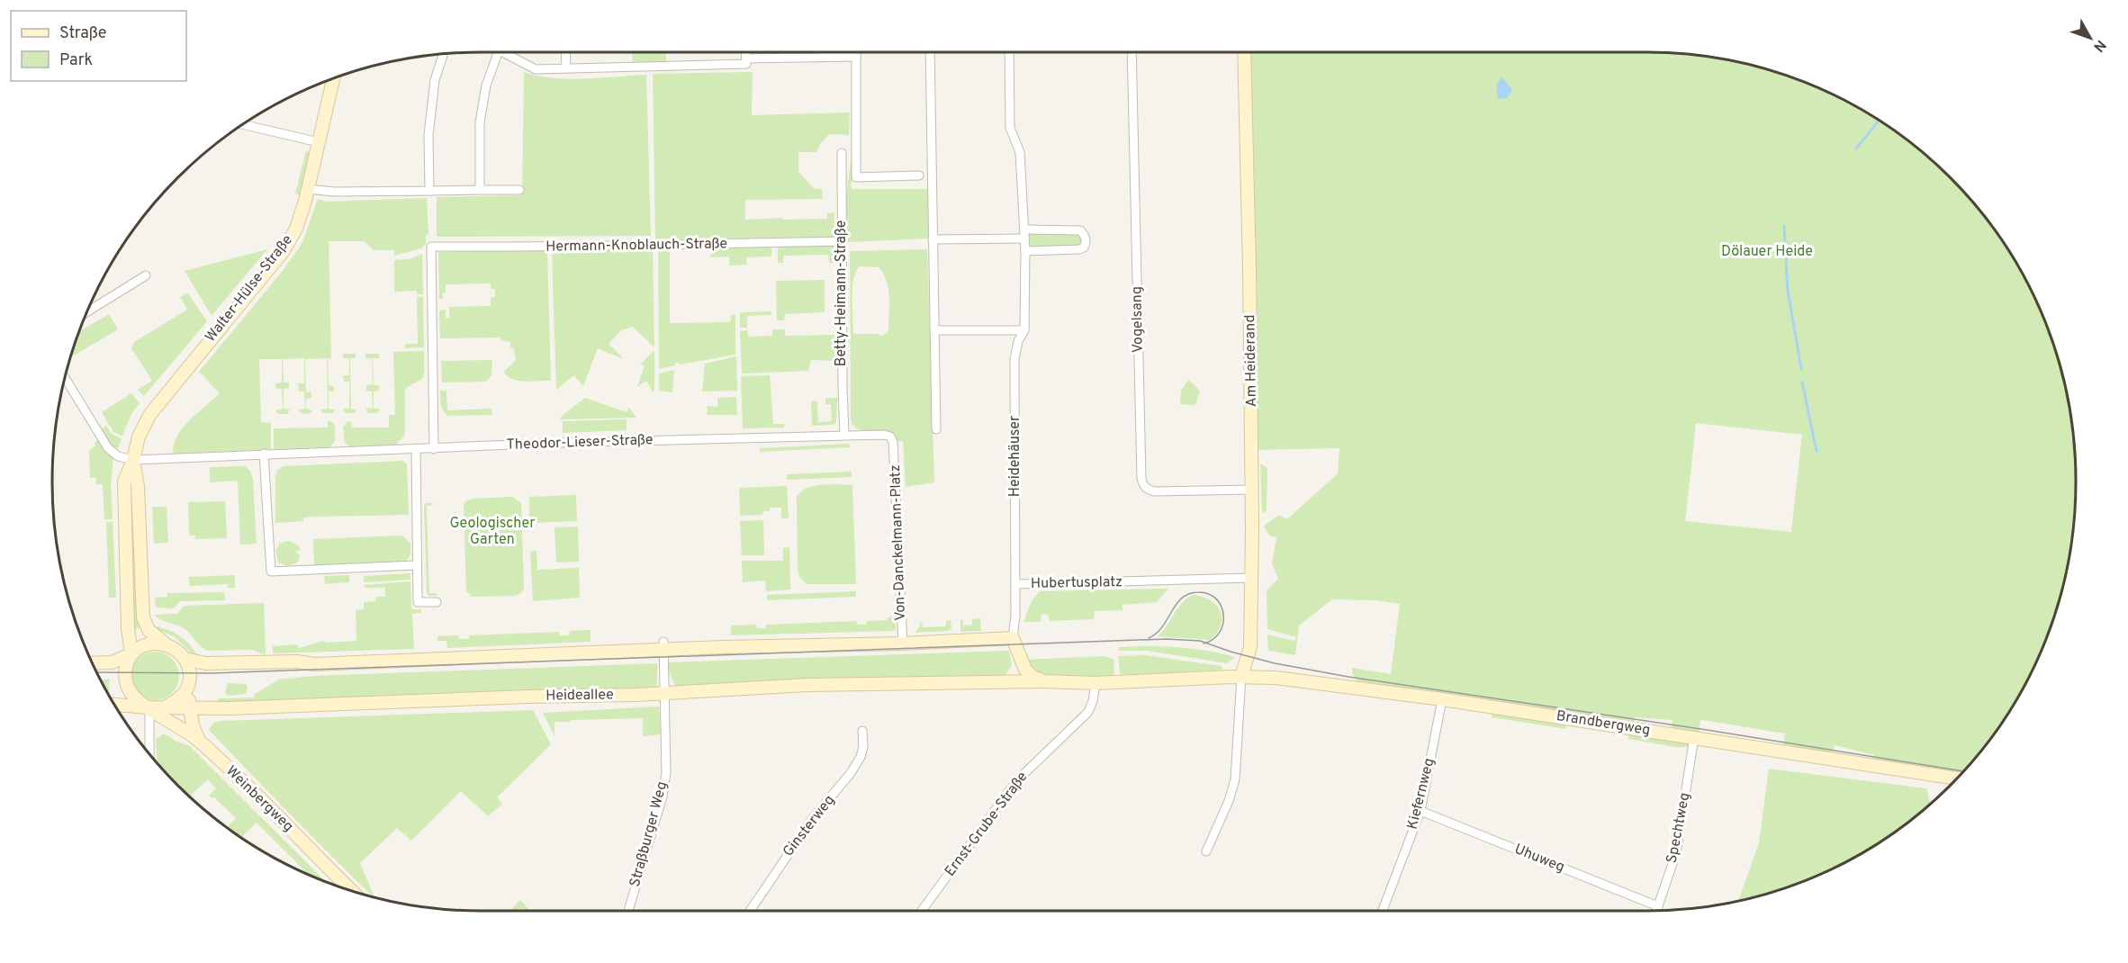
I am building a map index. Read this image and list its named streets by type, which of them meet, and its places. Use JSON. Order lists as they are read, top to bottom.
{
  "streets": {
    "main road": [
      "Walter-Hülse-Straße",
      "Am Heiderand",
      "Hubertusplatz",
      "Heideallee",
      "Brandbergweg",
      "Weinbergweg"
    ],
    "street": [
      "Hermann-Knoblauch-Straße",
      "Betty-Heimann-Straße",
      "Vogelsang",
      "Theodor-Lieser-Straße",
      "Heidehäuser",
      "Von-Danckelmann-Platz",
      "Kiefernweg",
      "Ernst-Grube-Straße",
      "Ginsterweg",
      "Spechtweg",
      "Straßburger Weg",
      "Uhuweg"
    ]
  },
  "crossings": [
    ["Hermann-Knoblauch-Straße", "Betty-Heimann-Straße"],
    ["Hermann-Knoblauch-Straße", "Theodor-Lieser-Straße"],
    ["Walter-Hülse-Straße", "Theodor-Lieser-Straße"],
    ["Walter-Hülse-Straße", "Heideallee"],
    ["Walter-Hülse-Straße", "Weinbergweg"],
    ["Betty-Heimann-Straße", "Theodor-Lieser-Straße"],
    ["Vogelsang", "Am Heiderand"],
    ["Am Heiderand", "Hubertusplatz"],
    ["Am Heiderand", "Brandbergweg"],
    ["Theodor-Lieser-Straße", "Von-Danckelmann-Platz"],
    ["Heidehäuser", "Hubertusplatz"],
    ["Hubertusplatz", "Heideallee"],
    ["Heideallee", "Weinbergweg"],
    ["Heideallee", "Straßburger Weg"],
    ["Brandbergweg", "Kiefernweg"],
    ["Brandbergweg", "Spechtweg"],
    ["Kiefernweg", "Uhuweg"],
    ["Spechtweg", "Uhuweg"]
  ],
  "parks": ["Dölauer Heide", "Geologischer Garten"],
  "legend": ["Straße", "Park"],
  "north": "bottom right"
}
